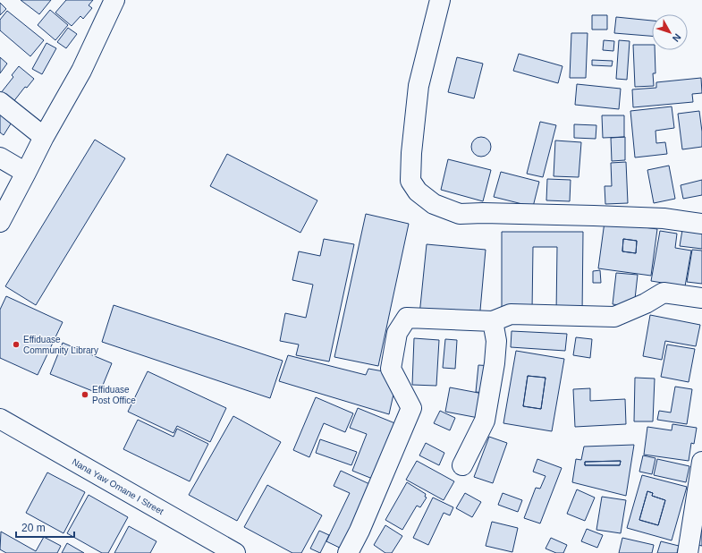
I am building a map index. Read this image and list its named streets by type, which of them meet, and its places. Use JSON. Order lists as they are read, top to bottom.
{
  "streets": {
    "street": ["Nana Yaw Omane I Street"]
  },
  "places": ["Effiduase Community Library", "Effiduase Post Office"],
  "scale_bar": "20 m",
  "north": "bottom right"
}
